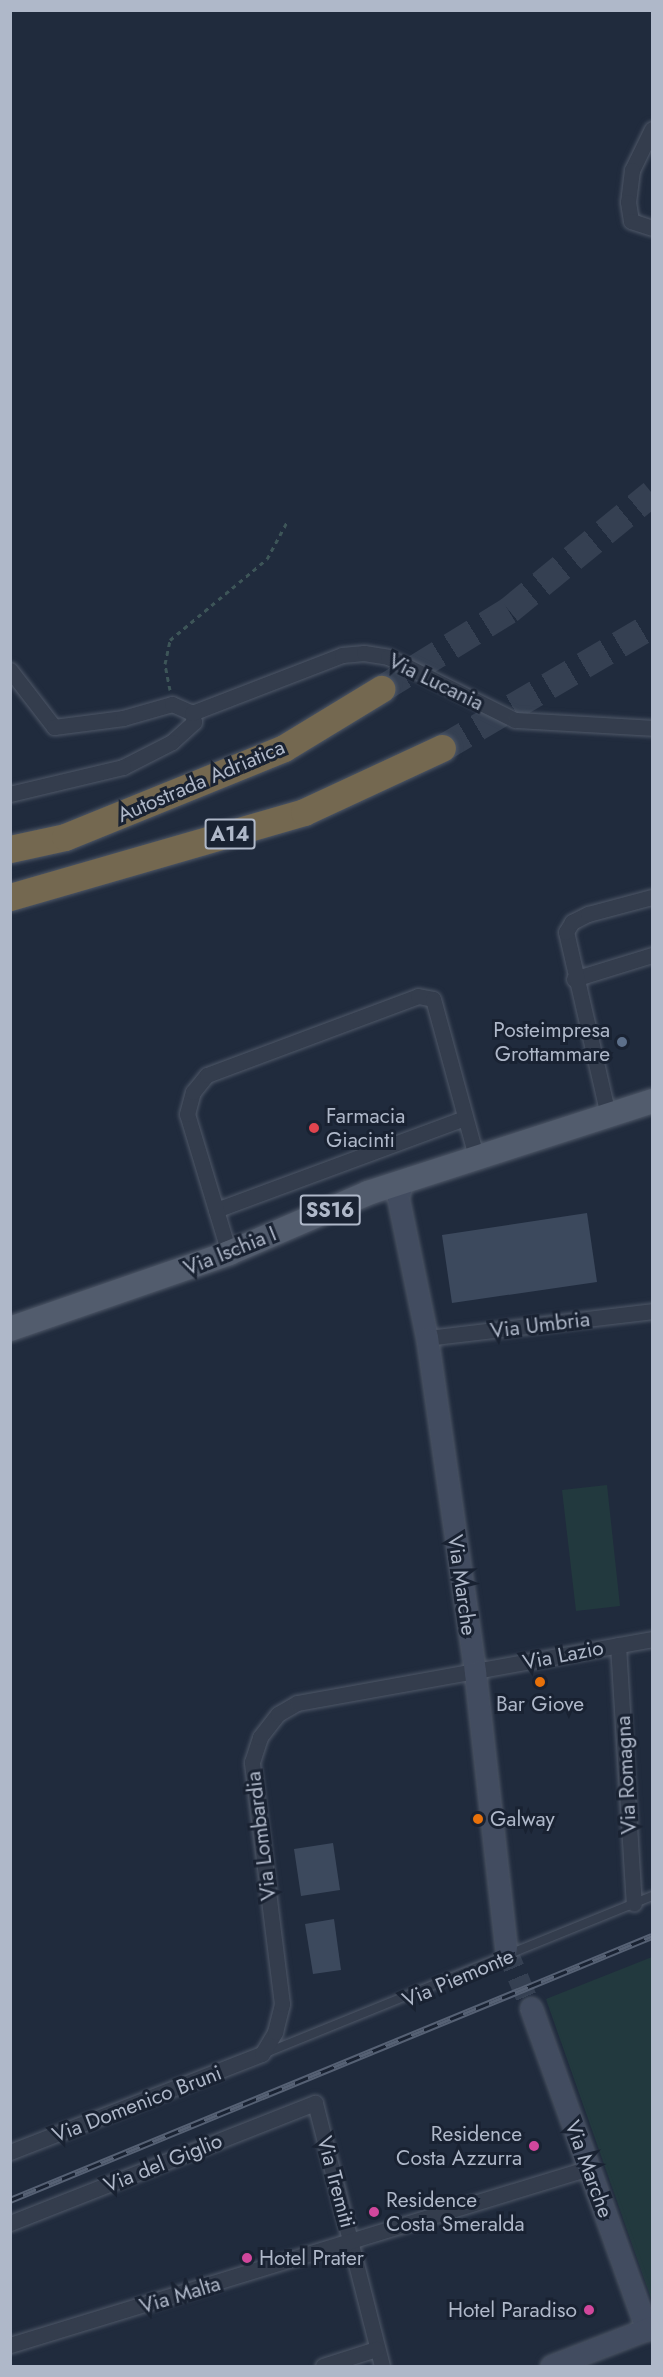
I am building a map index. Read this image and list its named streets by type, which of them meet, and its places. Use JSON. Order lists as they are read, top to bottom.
{
  "streets": {
    "highway": ["Autostrada Adriatica", "A14"],
    "main road": ["SS16", "Via Ischia I"],
    "street": [
      "Via Lucania",
      "Via Umbria",
      "Via Marche",
      "Via Lazio",
      "Via Romagna",
      "Via Lombardia",
      "Via Domenico Bruni",
      "Via del Giglio",
      "Via Tremiti",
      "Via Malta"
    ],
    "lane": ["Via Piemonte"]
  },
  "crossings": [
    ["Via Ischia I", "Via Marche"],
    ["Via Umbria", "Via Marche"],
    ["Via Marche", "Via Lazio"],
    ["Via Marche", "Via Lombardia"],
    ["Via Marche", "Via Malta"],
    ["Via Lazio", "Via Romagna"],
    ["Via Lazio", "Via Lombardia"],
    ["Via Romagna", "Via Piemonte"],
    ["Via Lombardia", "Via Piemonte"],
    ["Via Lombardia", "Via Domenico Bruni"],
    ["Via Piemonte", "Via Domenico Bruni"],
    ["Via del Giglio", "Via Tremiti"],
    ["Via Tremiti", "Via Malta"]
  ],
  "places": [
    "Posteimpresa Grottammare",
    "Farmacia Giacinti",
    "Bar Giove",
    "Galway",
    "Residence Costa Azzurra",
    "Residence Costa Smeralda",
    "Hotel Prater",
    "Hotel Paradiso"
  ]
}
